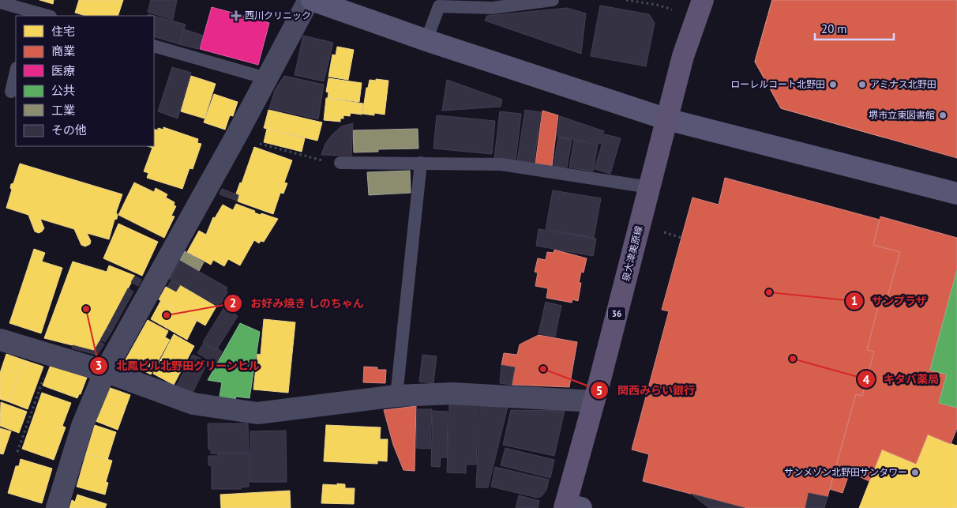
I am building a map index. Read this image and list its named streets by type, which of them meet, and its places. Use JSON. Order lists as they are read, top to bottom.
{
  "streets": {
    "main road": ["泉大津美原線", "36"]
  },
  "places": {
    "health": ["西川クリニック"],
    "other": [
      "ローレルコート北野田",
      "アミナス北野田",
      "堺市立東図書館",
      "サンプラザ",
      "北鳳ビル北野田グリーンヒル",
      "お好み焼き しのちゃん",
      "キタバ薬局",
      "関西みらい銀行",
      "サンメゾン北野田サンタワー"
    ]
  },
  "legend": [
    "住宅",
    "商業",
    "医療",
    "公共",
    "工業",
    "その他"
  ],
  "scale_bar": "20 m"
}
